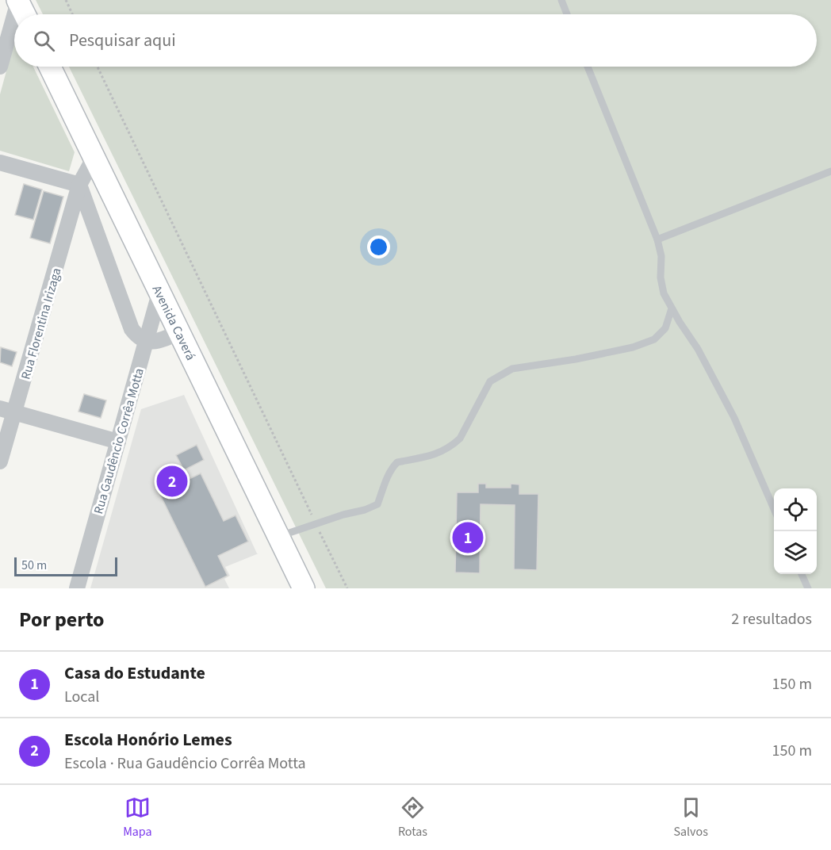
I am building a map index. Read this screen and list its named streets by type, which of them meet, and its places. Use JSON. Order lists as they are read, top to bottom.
{
  "streets": {
    "street": ["Rua Florentina Irizaga", "Avenida Caverá", "Rua Gaudêncio Corrêa Motta"]
  },
  "crossings": [
    ["Rua Florentina Irizaga", "Avenida Caverá"],
    ["Avenida Caverá", "Rua Gaudêncio Corrêa Motta"]
  ],
  "scale_bar": "50 m",
  "page": {
    "search": "Pesquisar aqui",
    "pins": ["2", "1"],
    "scale": "50 m",
    "heading": ["Por perto", "2 resultados"],
    "list": [
      {
        "mark": "1",
        "name": "Casa do Estudante",
        "note": "Local",
        "value": "150 m"
      },
      {
        "mark": "2",
        "name": "Escola Honório Lemes",
        "note": "Escola · Rua Gaudêncio Corrêa Motta",
        "value": "150 m"
      }
    ],
    "nav": ["Mapa", "Rotas", "Salvos"]
  }
}
